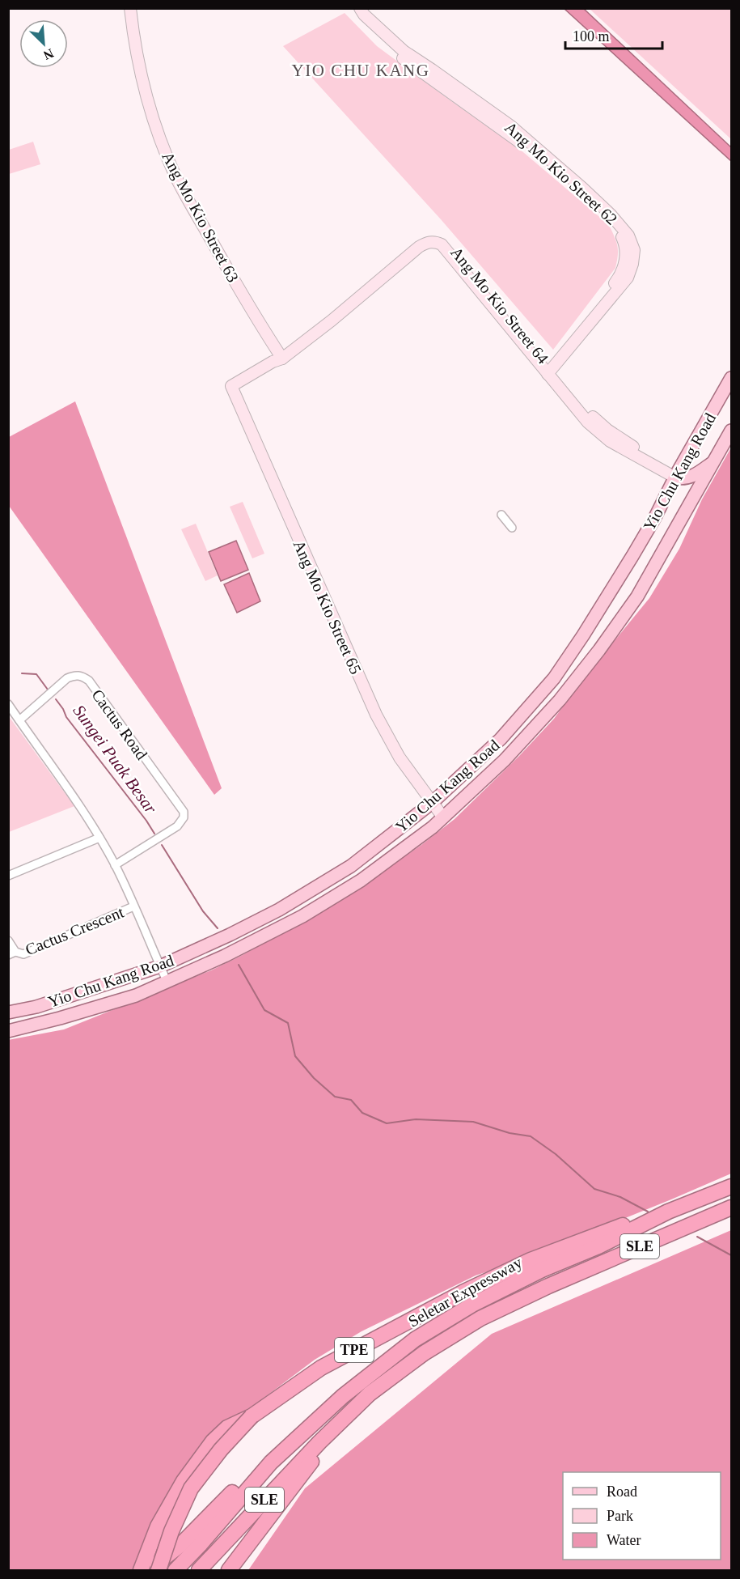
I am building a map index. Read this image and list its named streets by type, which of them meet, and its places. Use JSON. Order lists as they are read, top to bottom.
{
  "streets": {
    "highway": ["SLE", "Seletar Expressway", "TPE"],
    "main road": ["Yio Chu Kang Road"],
    "street": [
      "Ang Mo Kio Street 62",
      "Ang Mo Kio Street 63",
      "Ang Mo Kio Street 64",
      "Ang Mo Kio Street 65",
      "Cactus Road",
      "Cactus Crescent"
    ]
  },
  "crossings": [
    ["Ang Mo Kio Street 62", "Ang Mo Kio Street 64"],
    ["Ang Mo Kio Street 63", "Ang Mo Kio Street 64"],
    ["Ang Mo Kio Street 64", "Yio Chu Kang Road"],
    ["Ang Mo Kio Street 64", "Ang Mo Kio Street 65"],
    ["Yio Chu Kang Road", "Ang Mo Kio Street 65"],
    ["Seletar Expressway", "TPE"]
  ],
  "districts": ["YIO CHU KANG"],
  "water": ["Sungei Puak Besar"],
  "legend": ["Road", "Park", "Water"],
  "scale_bar": "100 m",
  "north": "bottom right"
}
